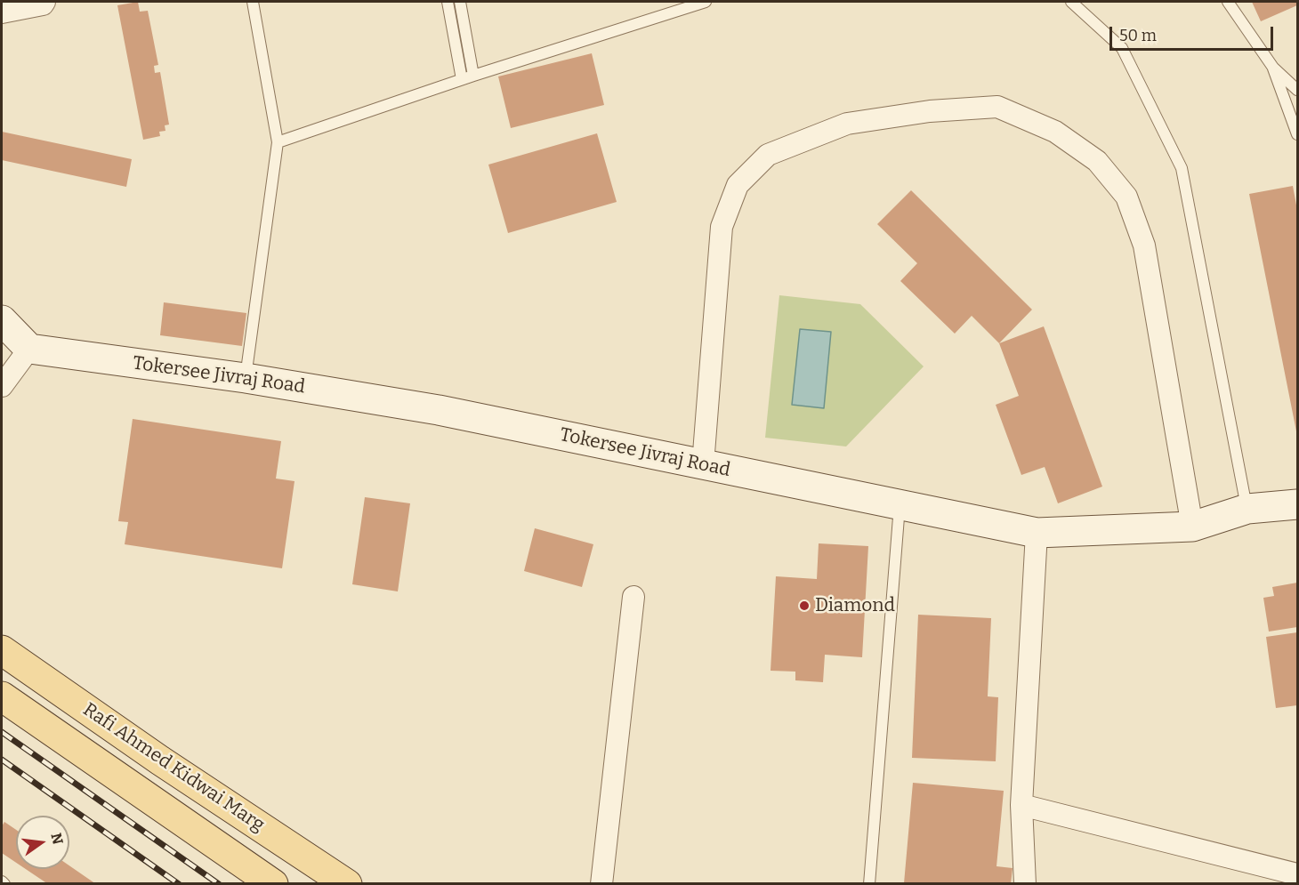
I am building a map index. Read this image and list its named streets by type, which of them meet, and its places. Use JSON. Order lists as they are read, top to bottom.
{
  "streets": {
    "main road": ["Rafi Ahmed Kidwai Marg"],
    "street": ["Tokersee Jivraj Road"]
  },
  "places": ["Diamond"],
  "scale_bar": "50 m",
  "north": "right"
}
